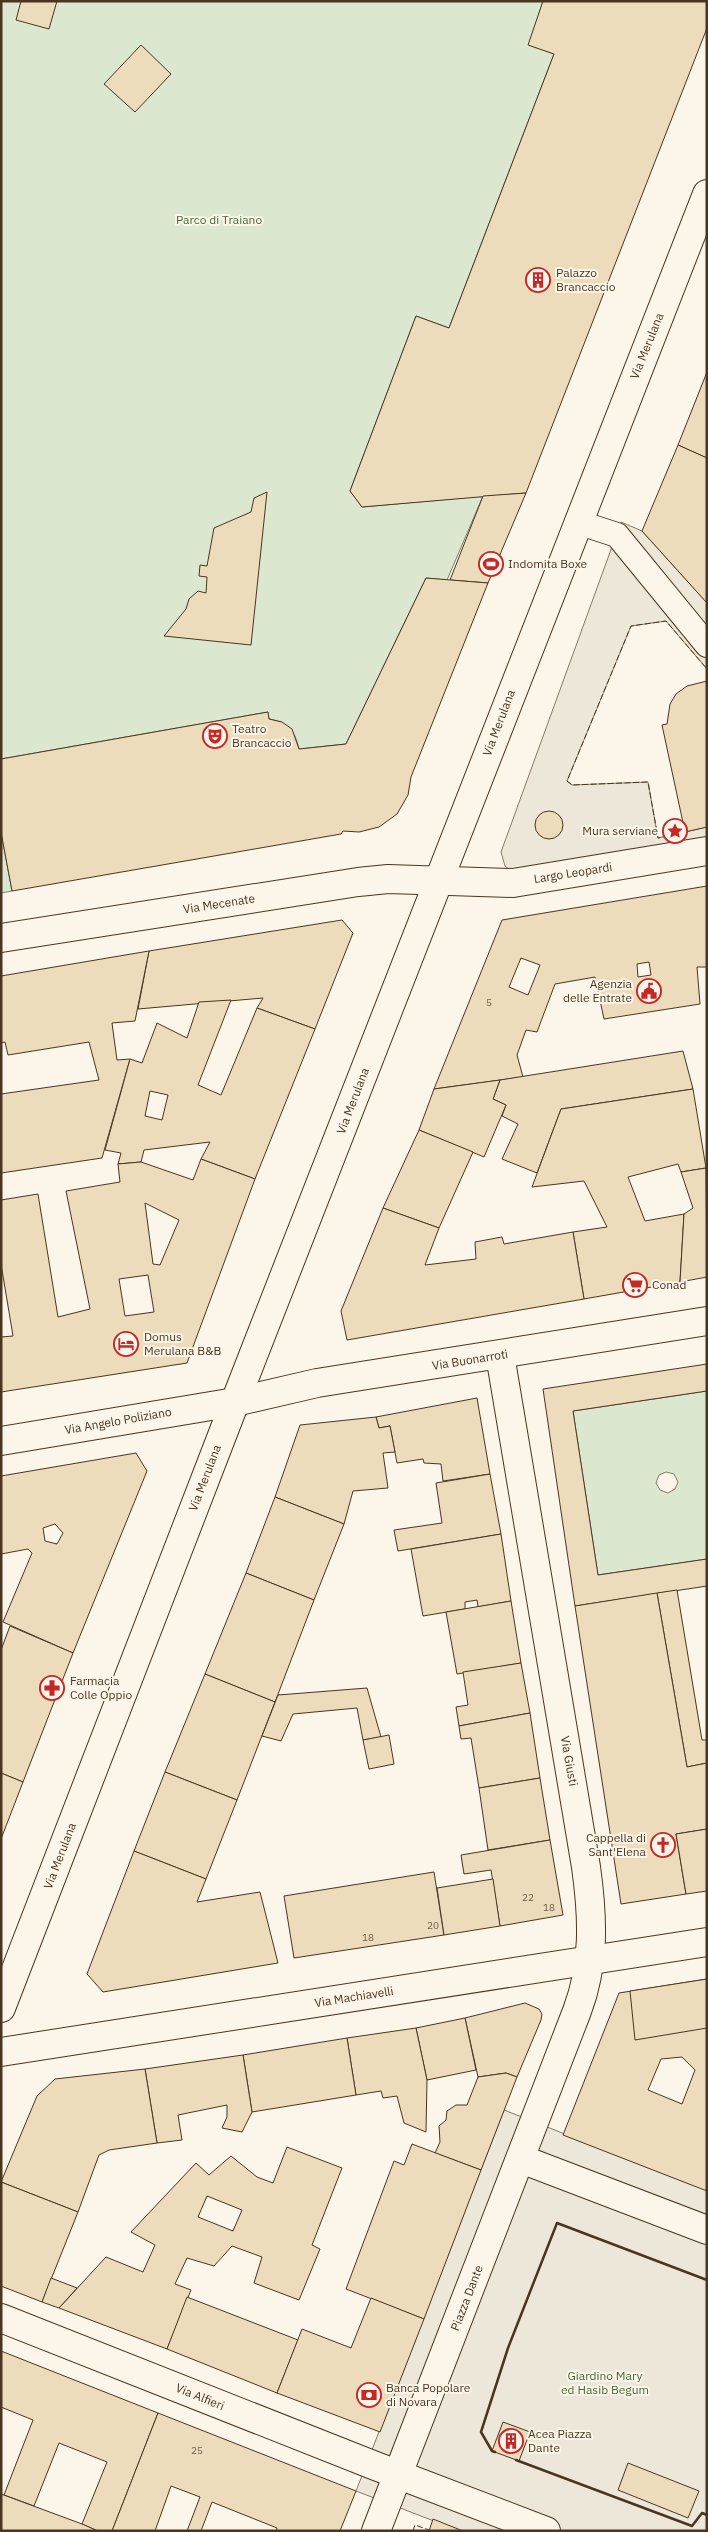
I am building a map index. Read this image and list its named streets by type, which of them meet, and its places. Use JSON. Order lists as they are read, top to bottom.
{
  "streets": {
    "street": [
      "Via Merulana",
      "Largo Leopardi",
      "Via Mecenate",
      "Via Buonarroti",
      "Via Angelo Poliziano",
      "Via Giusti",
      "Via Machiavelli",
      "Piazza Dante",
      "Via Alfieri"
    ]
  },
  "crossings": [
    ["Via Merulana", "Largo Leopardi"],
    ["Via Merulana", "Via Mecenate"],
    ["Via Merulana", "Via Buonarroti"],
    ["Via Merulana", "Via Angelo Poliziano"],
    ["Largo Leopardi", "Via Mecenate"],
    ["Via Buonarroti", "Via Angelo Poliziano"],
    ["Via Buonarroti", "Via Giusti"],
    ["Via Giusti", "Via Machiavelli"],
    ["Via Giusti", "Piazza Dante"],
    ["Piazza Dante", "Via Alfieri"]
  ],
  "parks": ["Parco di Traiano", "Giardino Mary ed Hasib Begum"],
  "places": {
    "building": ["Palazzo Brancaccio", "Acea Piazza Dante"],
    "sports": ["Indomita Boxe"],
    "theatre": ["Teatro Brancaccio"],
    "place": ["Mura serviane"],
    "public building": ["Agenzia delle Entrate"],
    "supermarket": ["Conad"],
    "hotel": ["Domus Merulana B&B"],
    "pharmacy": ["Farmacia Colle Oppio"],
    "church": ["Cappella di Sant'Elena"],
    "bank": ["Banca Popolare di Novara"]
  },
  "house_numbers": [
    "5",
    "22",
    "18",
    "20",
    "18",
    "25"
  ]
}
